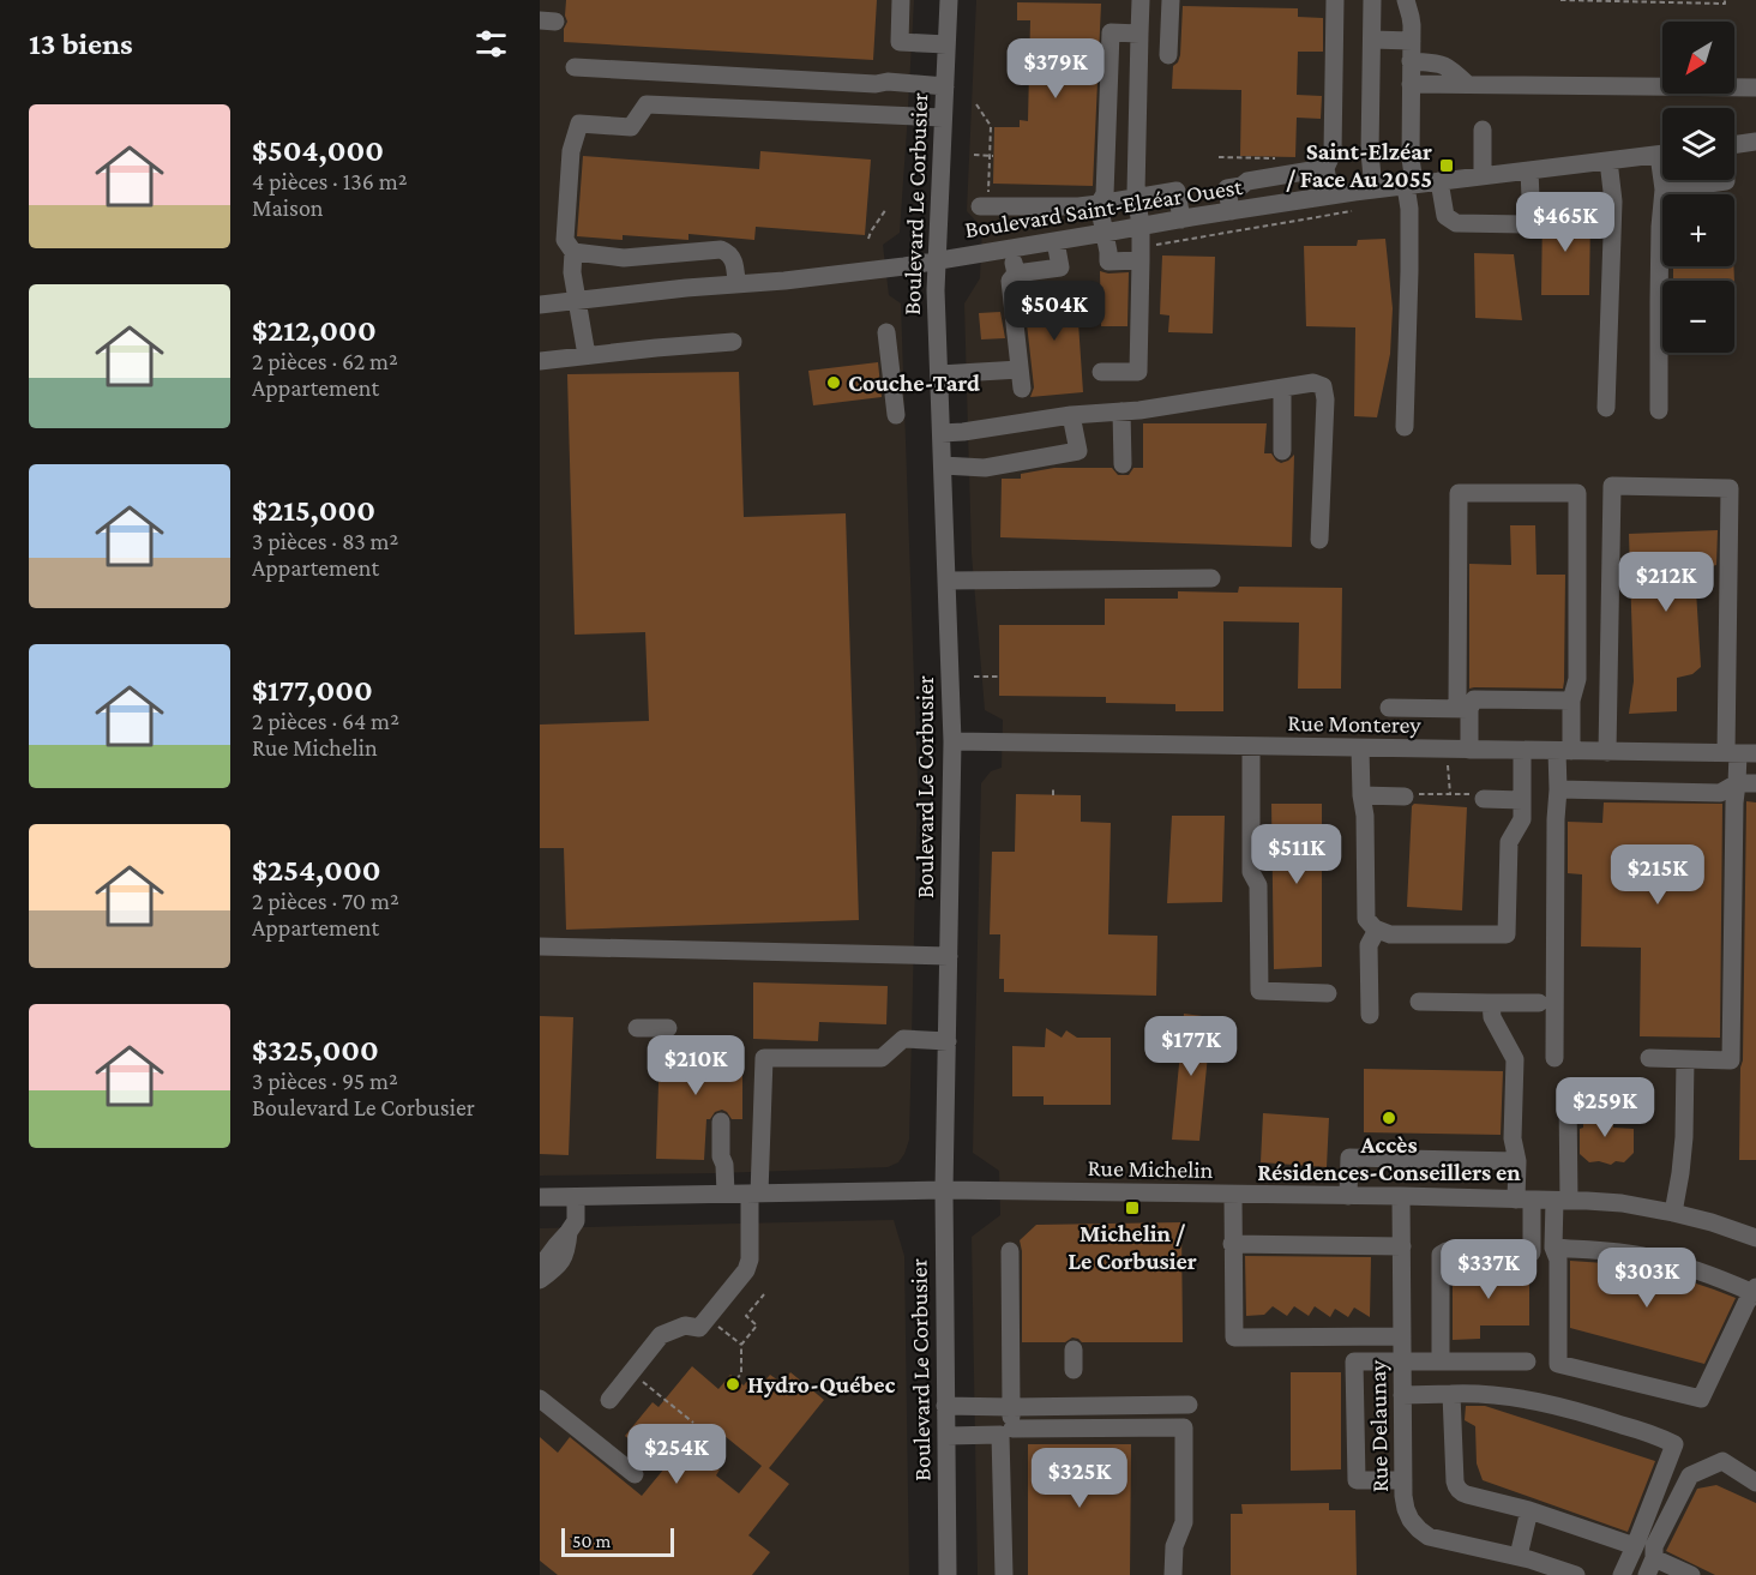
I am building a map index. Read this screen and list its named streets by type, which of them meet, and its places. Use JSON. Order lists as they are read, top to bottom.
{
  "streets": {
    "street": [
      "Boulevard Le Corbusier",
      "Boulevard Saint-Elzéar Ouest",
      "Rue Monterey",
      "Rue Michelin",
      "Rue Delaunay"
    ]
  },
  "crossings": [
    ["Boulevard Le Corbusier", "Boulevard Saint-Elzéar Ouest"],
    ["Boulevard Le Corbusier", "Rue Monterey"],
    ["Boulevard Le Corbusier", "Rue Michelin"],
    ["Rue Michelin", "Rue Delaunay"]
  ],
  "places": {
    "transit": ["Saint-Elzéar / Face Au 2055", "Michelin / Le Corbusier"],
    "other": ["Couche-Tard", "Accès Résidences-Conseillers en", "Hydro-Québec"]
  },
  "scale_bar": "50 m",
  "north": "bottom left",
  "page": {
    "heading": "13 biens",
    "map_buttons": ["+", "−"],
    "price": [
      "$379K",
      "$465K",
      "$504K",
      "$212K",
      "$511K",
      "$215K",
      "$177K",
      "$210K",
      "$259K",
      "$337K",
      "$303K",
      "$254K",
      "$325K"
    ],
    "list": [
      {
        "name": "$504,000",
        "note": "4 pièces · 136 m² · Maison"
      },
      {
        "name": "$212,000",
        "note": "2 pièces · 62 m² · Appartement"
      },
      {
        "name": "$215,000",
        "note": "3 pièces · 83 m² · Appartement"
      },
      {
        "name": "$177,000",
        "note": "2 pièces · 64 m² · Rue Michelin"
      },
      {
        "name": "$254,000",
        "note": "2 pièces · 70 m² · Appartement"
      },
      {
        "name": "$325,000",
        "note": "3 pièces · 95 m² · Boulevard Le Corbusier"
      }
    ],
    "scale": "50 m"
  }
}
